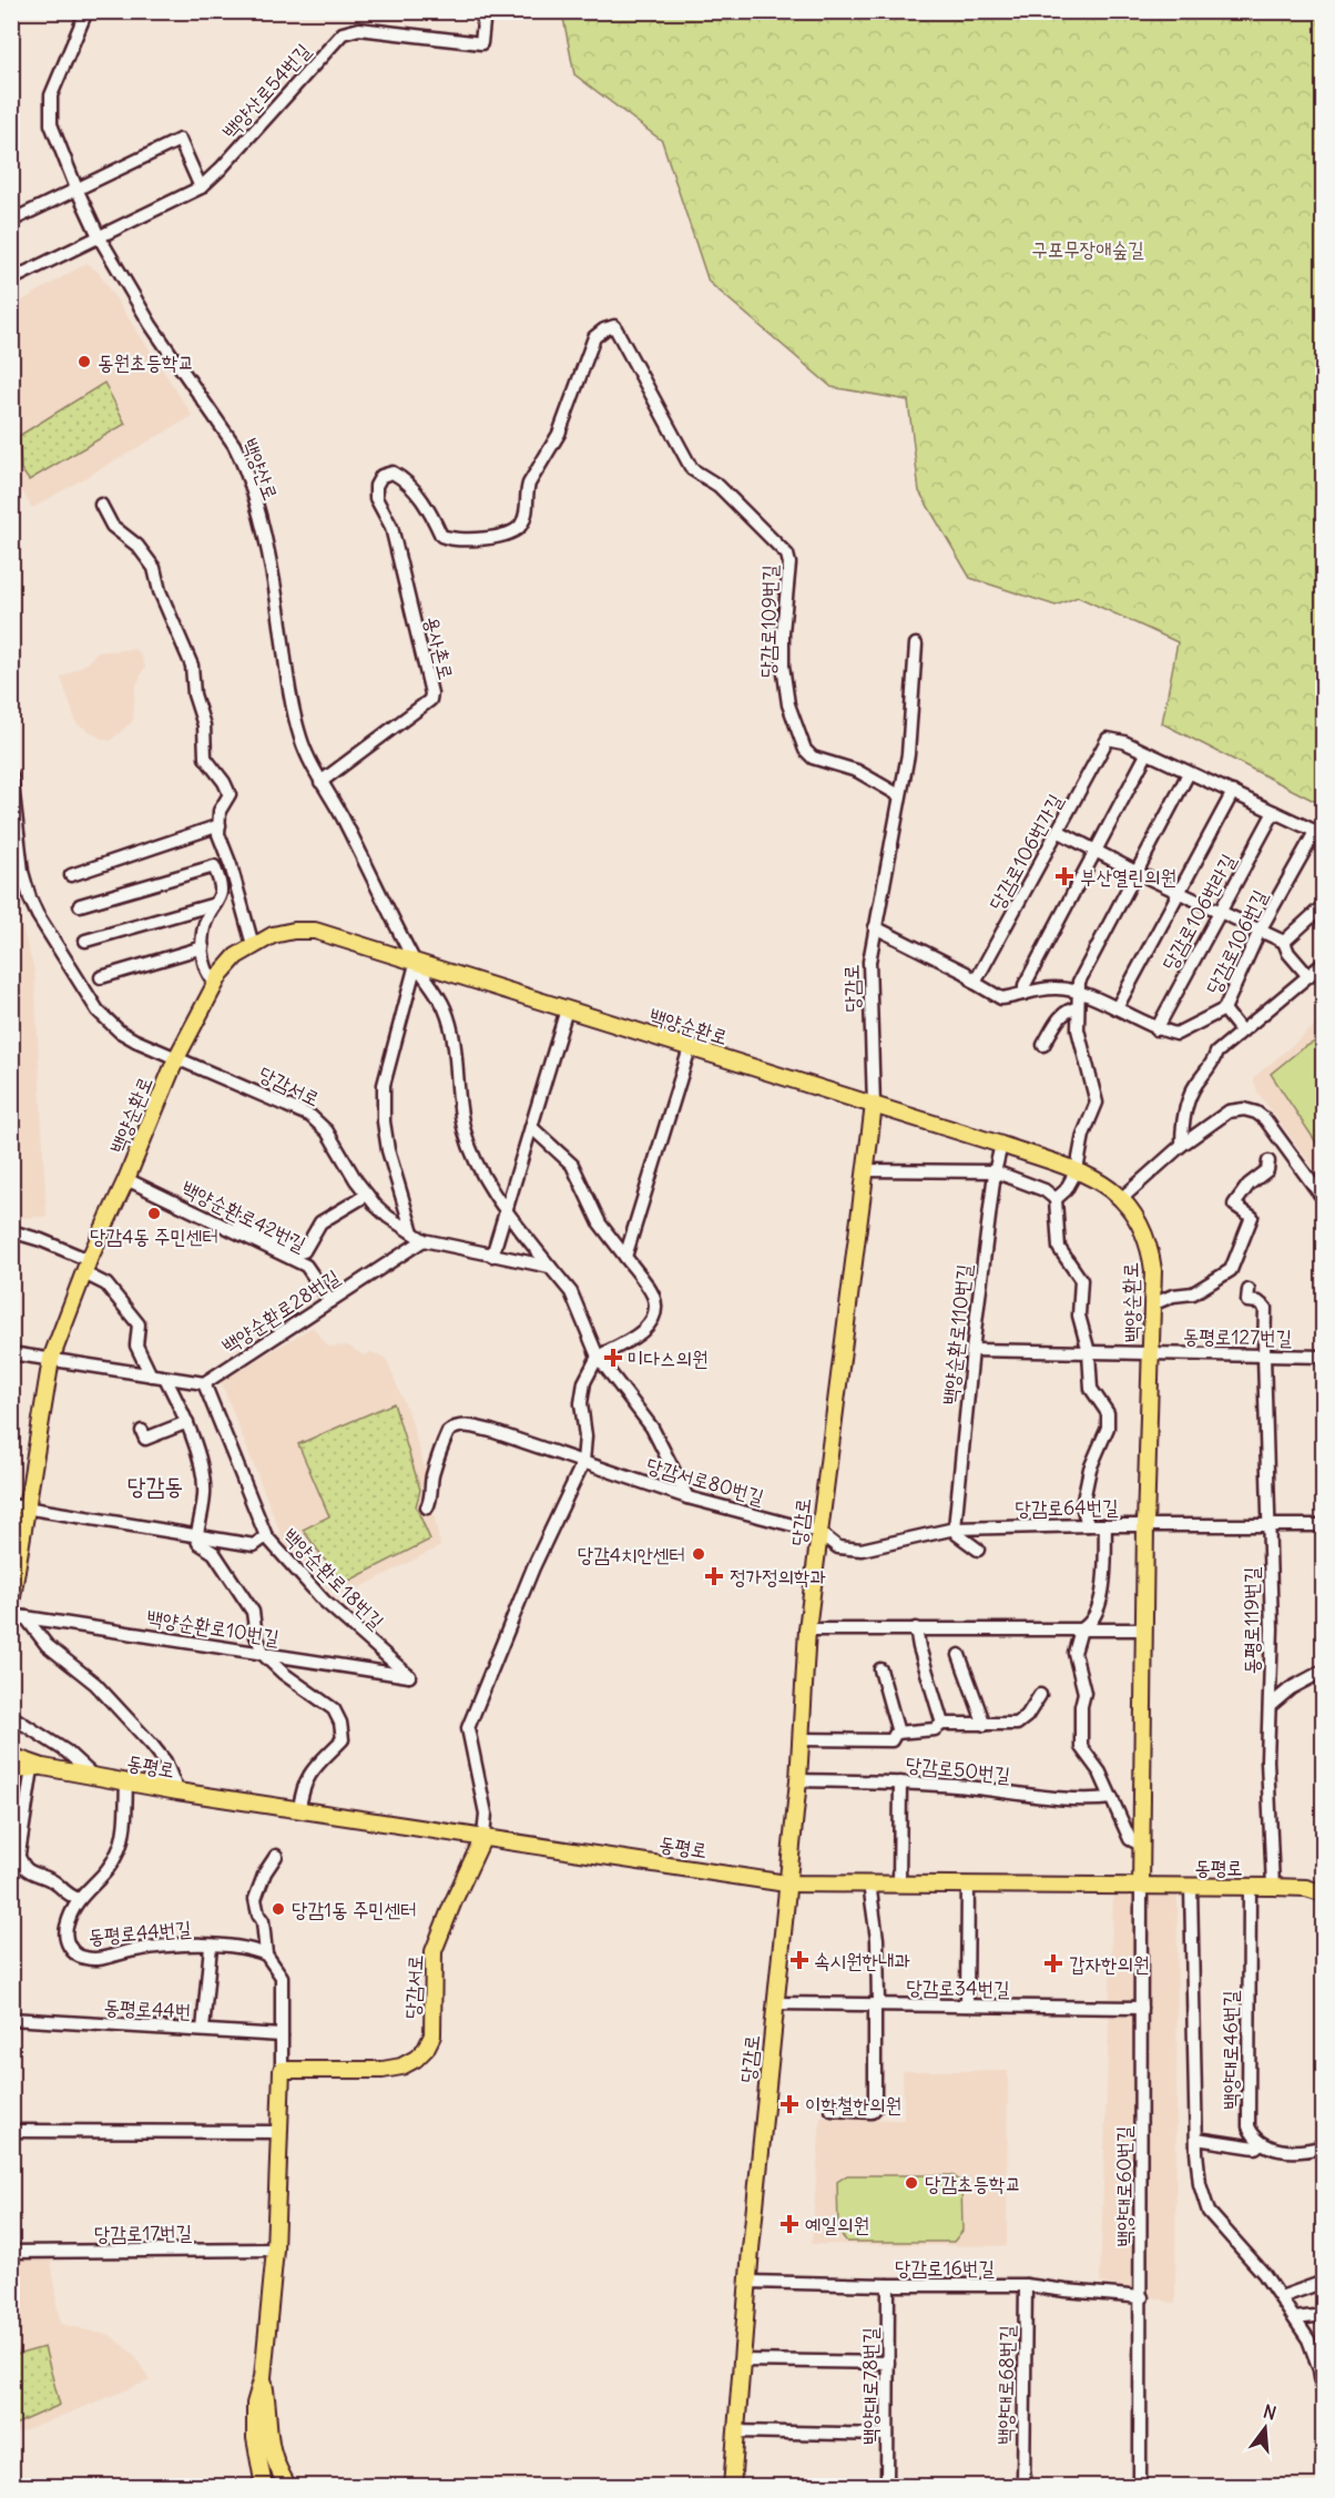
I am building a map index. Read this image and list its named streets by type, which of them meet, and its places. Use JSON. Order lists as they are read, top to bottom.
{
  "streets": {
    "main road": [
      "당감로",
      "백양순환로",
      "당감서로",
      "동평로"
    ],
    "street": [
      "백양산로54번길",
      "백양산로",
      "당감로109번길",
      "용사촌로",
      "당감로106번가길",
      "당감로106번라길",
      "당감로106번길",
      "백양순환로42번길",
      "백양순환로28번길",
      "백양순환로110번길",
      "동평로127번길",
      "당감서로80번길",
      "당감로64번길",
      "백양순환로18번길",
      "동평로119번길",
      "백양순환로10번길",
      "당감로50번길",
      "동평로44번길",
      "당감로34번길",
      "동평로44번",
      "백양대로46번길",
      "백양대로60번길",
      "당감로17번길",
      "당감로16번길",
      "백양대로68번길",
      "백양대로78번길"
    ]
  },
  "crossings": [
    ["백양산로54번길", "백양산로"],
    ["백양산로", "용사촌로"],
    ["백양산로", "백양순환로"],
    ["백양산로", "당감서로"],
    ["당감로109번길", "용사촌로"],
    ["당감로109번길", "당감로"],
    ["당감로106번가길", "당감로106번길"],
    ["당감로106번라길", "당감로106번길"],
    ["당감로106번길", "당감로"],
    ["당감로", "백양순환로"],
    ["당감로", "당감서로80번길"],
    ["당감로", "당감로64번길"],
    ["당감로", "동평로"],
    ["당감로", "당감로50번길"],
    ["당감로", "당감로34번길"],
    ["당감로", "당감로16번길"],
    ["백양순환로", "당감서로"],
    ["백양순환로", "백양순환로42번길"],
    ["백양순환로", "백양순환로110번길"],
    ["백양순환로", "동평로127번길"],
    ["백양순환로", "당감로64번길"],
    ["백양순환로", "백양순환로18번길"],
    ["백양순환로", "동평로"],
    ["백양순환로", "백양대로60번길"],
    ["당감서로", "백양순환로28번길"],
    ["당감서로", "당감서로80번길"],
    ["당감서로", "동평로"],
    ["백양순환로42번길", "백양순환로28번길"],
    ["백양순환로110번길", "동평로127번길"],
    ["백양순환로110번길", "당감로64번길"],
    ["동평로127번길", "동평로119번길"],
    ["당감서로80번길", "당감로64번길"],
    ["당감로64번길", "동평로119번길"],
    ["백양순환로18번길", "백양순환로10번길"],
    ["동평로119번길", "동평로"],
    ["동평로", "동평로44번길"],
    ["동평로", "백양대로46번길"],
    ["동평로", "백양대로60번길"],
    ["당감로34번길", "백양대로60번길"],
    ["백양대로60번길", "당감로16번길"],
    ["당감로16번길", "백양대로68번길"],
    ["당감로16번길", "백양대로78번길"]
  ],
  "districts": ["당감동"],
  "parks": ["구포무장애숲길"],
  "places": {
    "other": [
      "동원초등학교",
      "당감4동 주민센터",
      "당감4치안센터",
      "당감1동 주민센터",
      "당감초등학교"
    ],
    "health": [
      "부산열린의원",
      "미다스의원",
      "정가정의학과",
      "속시원한내과",
      "갑자한의원",
      "이학철한의원",
      "예일의원"
    ]
  },
  "north": "top"
}
